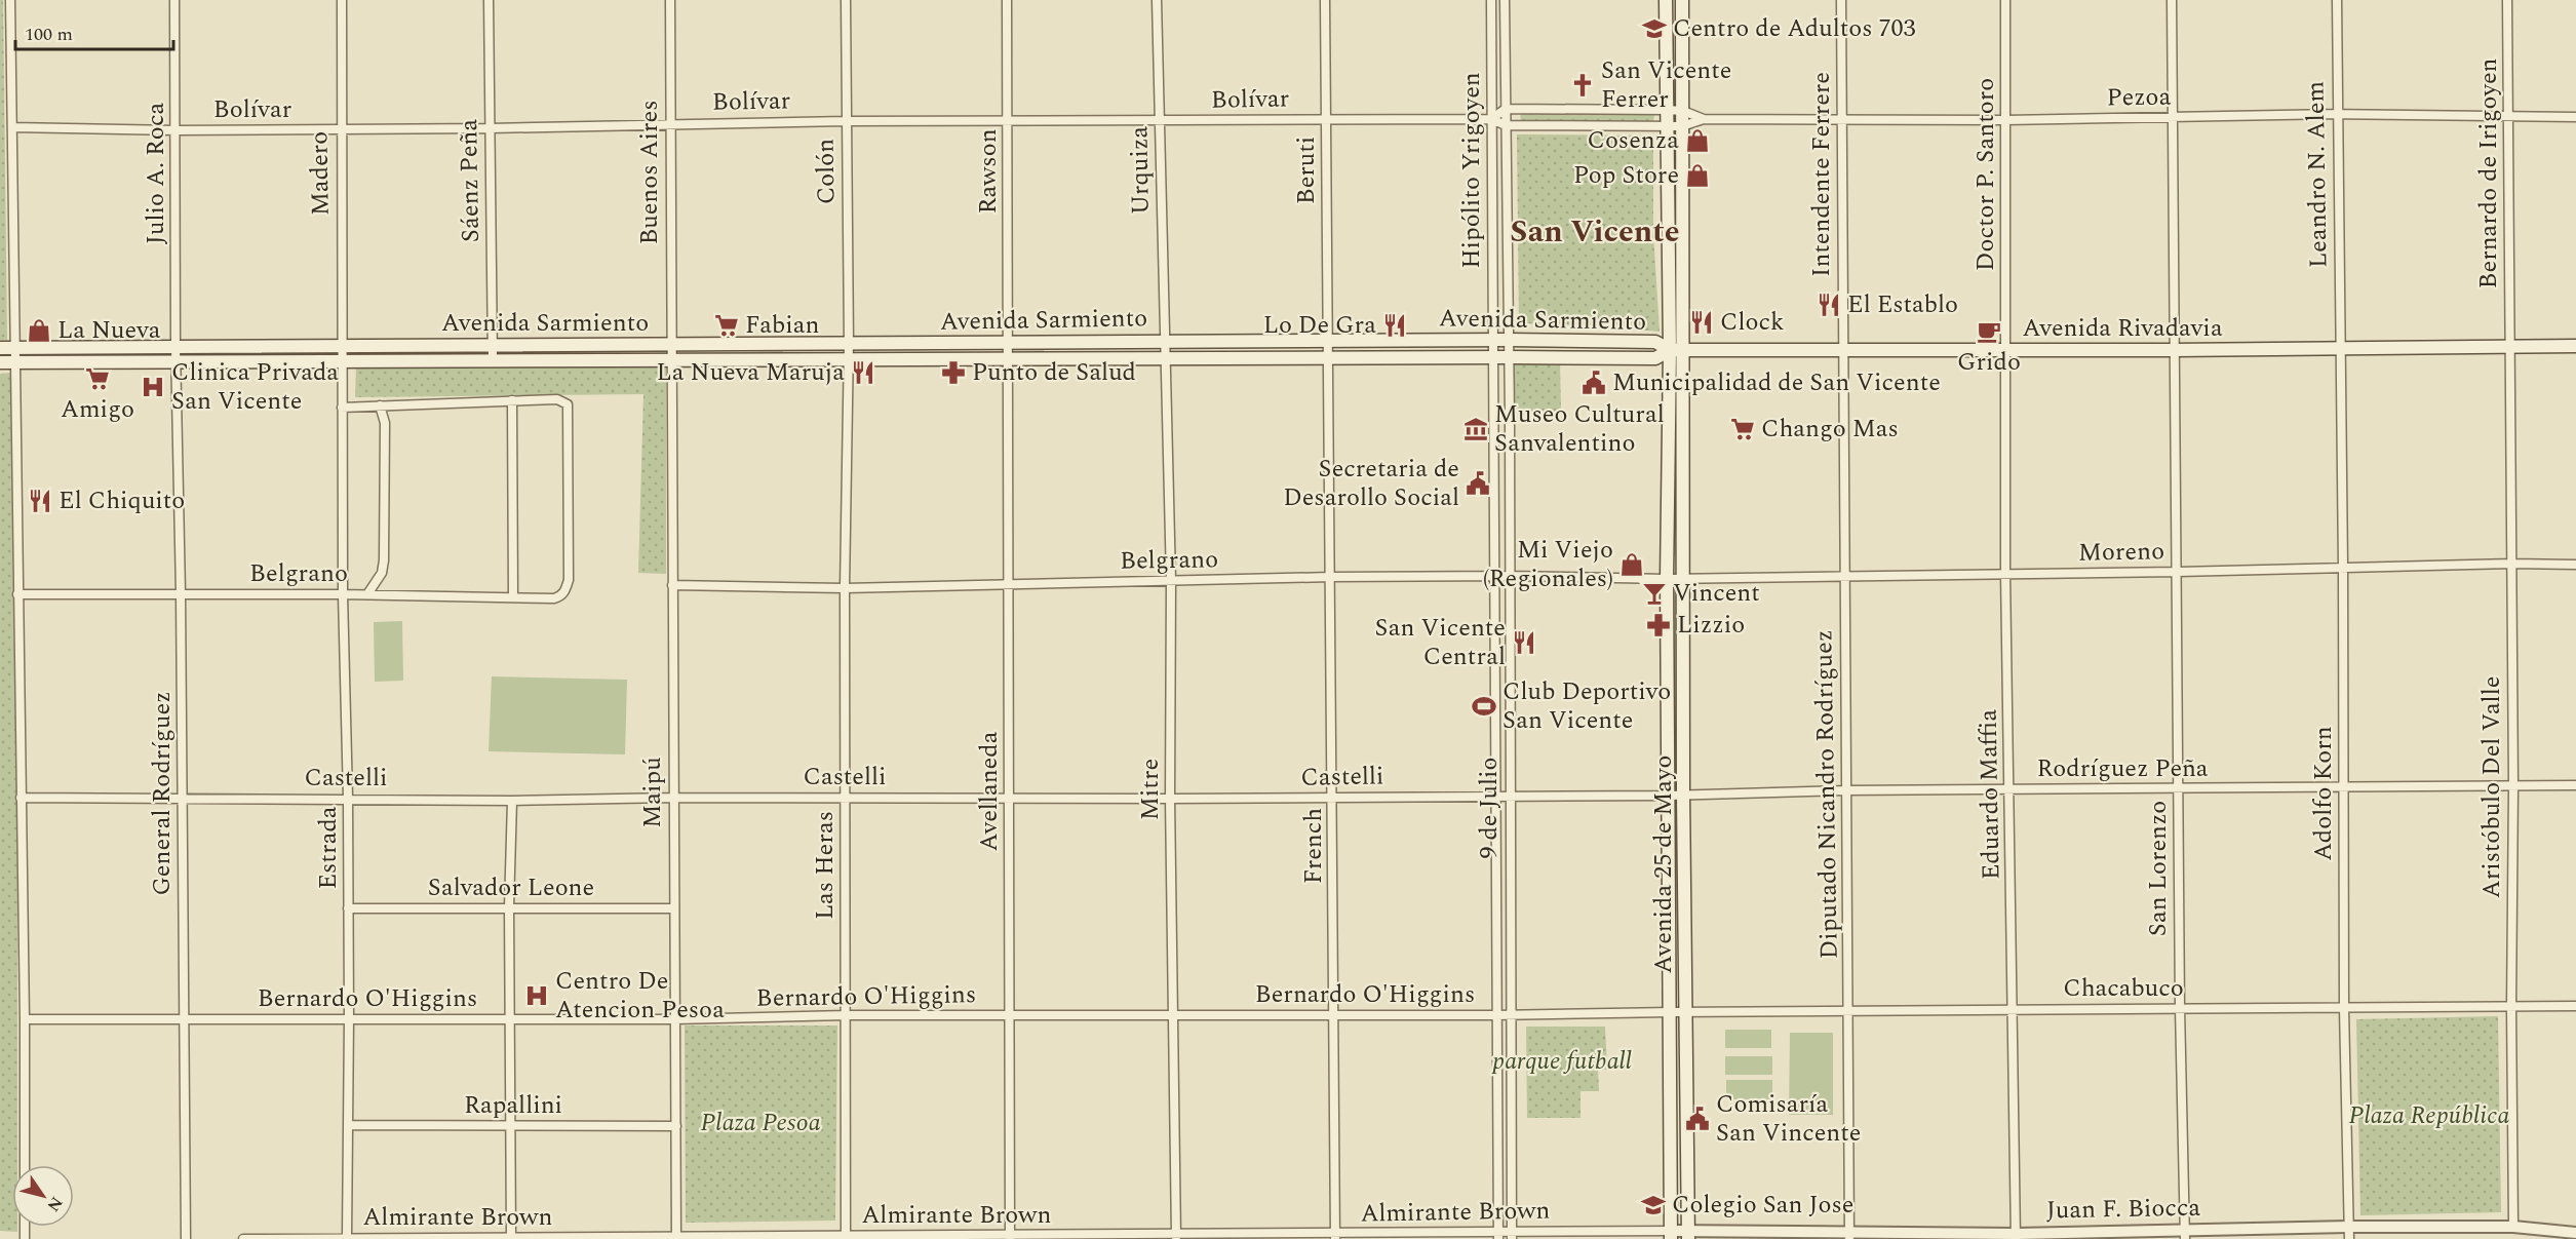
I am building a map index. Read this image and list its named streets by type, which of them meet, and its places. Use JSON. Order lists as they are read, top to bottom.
{
  "streets": {
    "main road": ["Avenida Sarmiento", "Avenida Rivadavia", "Avenida 25 de Mayo"],
    "street": [
      "Pezoa",
      "Bolívar",
      "Urquiza",
      "Beruti",
      "Hipólito Yrigoyen",
      "Colón",
      "Rawson",
      "Buenos Aires",
      "Julio A. Roca",
      "Madero",
      "Bernardo de Irigoyen",
      "Intendente Ferrere",
      "Doctor P. Santoro",
      "Leandro N. Alem",
      "Sáenz Peña",
      "Moreno",
      "Belgrano",
      "Rodríguez Peña",
      "Castelli",
      "Aristóbulo Del Valle",
      "Mitre",
      "Avellaneda",
      "Maipú",
      "General Rodríguez",
      "Adolfo Korn",
      "Diputado Nicandro Rodríguez",
      "Eduardo Maffia",
      "9 de Julio",
      "French",
      "Estrada",
      "Las Heras",
      "San Lorenzo",
      "Salvador Leone",
      "Chacabuco",
      "Bernardo O'Higgins",
      "Rapallini",
      "Juan F. Biocca",
      "Almirante Brown"
    ]
  },
  "crossings": [
    ["Pezoa", "Bolívar"],
    ["Pezoa", "Bernardo de Irigoyen"],
    ["Pezoa", "Intendente Ferrere"],
    ["Pezoa", "Doctor P. Santoro"],
    ["Pezoa", "Leandro N. Alem"],
    ["Pezoa", "San Lorenzo"],
    ["Bolívar", "Urquiza"],
    ["Bolívar", "Beruti"],
    ["Bolívar", "Hipólito Yrigoyen"],
    ["Bolívar", "Colón"],
    ["Bolívar", "Rawson"],
    ["Bolívar", "Buenos Aires"],
    ["Bolívar", "Julio A. Roca"],
    ["Bolívar", "Madero"],
    ["Bolívar", "Sáenz Peña"],
    ["Bolívar", "Avenida 25 de Mayo"],
    ["Urquiza", "Avenida Sarmiento"],
    ["Urquiza", "Mitre"],
    ["Beruti", "Avenida Sarmiento"],
    ["Beruti", "French"],
    ["Hipólito Yrigoyen", "Avenida Sarmiento"],
    ["Hipólito Yrigoyen", "9 de Julio"],
    ["Colón", "Avenida Sarmiento"],
    ["Colón", "Las Heras"],
    ["Rawson", "Avenida Sarmiento"],
    ["Rawson", "Avellaneda"],
    ["Buenos Aires", "Avenida Sarmiento"],
    ["Buenos Aires", "Maipú"],
    ["Julio A. Roca", "Avenida Sarmiento"],
    ["Julio A. Roca", "General Rodríguez"],
    ["Madero", "Avenida Sarmiento"],
    ["Madero", "Estrada"],
    ["Bernardo de Irigoyen", "Avenida Rivadavia"],
    ["Bernardo de Irigoyen", "Aristóbulo Del Valle"],
    ["Intendente Ferrere", "Avenida Rivadavia"],
    ["Intendente Ferrere", "Diputado Nicandro Rodríguez"],
    ["Doctor P. Santoro", "Avenida Rivadavia"],
    ["Doctor P. Santoro", "Eduardo Maffia"],
    ["Leandro N. Alem", "Avenida Rivadavia"],
    ["Leandro N. Alem", "Adolfo Korn"],
    ["Sáenz Peña", "Avenida Sarmiento"],
    ["Avenida Sarmiento", "Avenida Rivadavia"],
    ["Avenida Sarmiento", "Mitre"],
    ["Avenida Sarmiento", "Avellaneda"],
    ["Avenida Sarmiento", "Maipú"],
    ["Avenida Sarmiento", "General Rodríguez"],
    ["Avenida Sarmiento", "9 de Julio"],
    ["Avenida Sarmiento", "French"],
    ["Avenida Sarmiento", "Estrada"],
    ["Avenida Sarmiento", "Avenida 25 de Mayo"],
    ["Avenida Sarmiento", "Las Heras"],
    ["Avenida Rivadavia", "Aristóbulo Del Valle"],
    ["Avenida Rivadavia", "Adolfo Korn"],
    ["Avenida Rivadavia", "Diputado Nicandro Rodríguez"],
    ["Avenida Rivadavia", "Eduardo Maffia"],
    ["Avenida Rivadavia", "Avenida 25 de Mayo"],
    ["Avenida Rivadavia", "San Lorenzo"],
    ["Moreno", "Belgrano"],
    ["Moreno", "Aristóbulo Del Valle"],
    ["Moreno", "Adolfo Korn"],
    ["Moreno", "Diputado Nicandro Rodríguez"],
    ["Moreno", "Eduardo Maffia"],
    ["Moreno", "Avenida 25 de Mayo"],
    ["Moreno", "San Lorenzo"],
    ["Belgrano", "Mitre"],
    ["Belgrano", "Avellaneda"],
    ["Belgrano", "Maipú"],
    ["Belgrano", "General Rodríguez"],
    ["Belgrano", "9 de Julio"],
    ["Belgrano", "French"],
    ["Belgrano", "Estrada"],
    ["Belgrano", "Avenida 25 de Mayo"],
    ["Belgrano", "Las Heras"],
    ["Rodríguez Peña", "Castelli"],
    ["Rodríguez Peña", "Aristóbulo Del Valle"],
    ["Rodríguez Peña", "Adolfo Korn"],
    ["Rodríguez Peña", "Diputado Nicandro Rodríguez"],
    ["Rodríguez Peña", "Eduardo Maffia"],
    ["Rodríguez Peña", "Avenida 25 de Mayo"],
    ["Rodríguez Peña", "San Lorenzo"],
    ["Castelli", "Mitre"],
    ["Castelli", "Avellaneda"],
    ["Castelli", "Maipú"],
    ["Castelli", "General Rodríguez"],
    ["Castelli", "9 de Julio"],
    ["Castelli", "French"],
    ["Castelli", "Estrada"],
    ["Castelli", "Avenida 25 de Mayo"],
    ["Castelli", "Las Heras"],
    ["Aristóbulo Del Valle", "Chacabuco"],
    ["Aristóbulo Del Valle", "Juan F. Biocca"],
    ["Mitre", "Bernardo O'Higgins"],
    ["Mitre", "Almirante Brown"],
    ["Avellaneda", "Bernardo O'Higgins"],
    ["Avellaneda", "Almirante Brown"],
    ["Maipú", "Salvador Leone"],
    ["Maipú", "Bernardo O'Higgins"],
    ["Maipú", "Rapallini"],
    ["Maipú", "Almirante Brown"],
    ["General Rodríguez", "Bernardo O'Higgins"],
    ["Adolfo Korn", "Chacabuco"],
    ["Adolfo Korn", "Juan F. Biocca"],
    ["Diputado Nicandro Rodríguez", "Chacabuco"],
    ["Diputado Nicandro Rodríguez", "Juan F. Biocca"],
    ["Eduardo Maffia", "Chacabuco"],
    ["Eduardo Maffia", "Juan F. Biocca"],
    ["9 de Julio", "Bernardo O'Higgins"],
    ["9 de Julio", "Almirante Brown"],
    ["French", "Bernardo O'Higgins"],
    ["French", "Almirante Brown"],
    ["Estrada", "Salvador Leone"],
    ["Estrada", "Bernardo O'Higgins"],
    ["Estrada", "Rapallini"],
    ["Estrada", "Almirante Brown"],
    ["Avenida 25 de Mayo", "Chacabuco"],
    ["Avenida 25 de Mayo", "Bernardo O'Higgins"],
    ["Avenida 25 de Mayo", "Juan F. Biocca"],
    ["Avenida 25 de Mayo", "Almirante Brown"],
    ["Las Heras", "Bernardo O'Higgins"],
    ["Las Heras", "Almirante Brown"],
    ["San Lorenzo", "Chacabuco"],
    ["San Lorenzo", "Juan F. Biocca"],
    ["Chacabuco", "Bernardo O'Higgins"],
    ["Juan F. Biocca", "Almirante Brown"]
  ],
  "districts": ["San Vicente"],
  "parks": ["parque futball", "Plaza República", "Plaza Pesoa"],
  "places": {
    "school or university": ["Centro de Adultos 703", "Colegio San Jose"],
    "church": ["San Vicente Ferrer"],
    "shop": [
      "Cosenza",
      "Pop Store",
      "La Nueva",
      "Mi Viejo (Regionales)"
    ],
    "restaurant": [
      "El Establo",
      "Clock",
      "Lo De Gra",
      "La Nueva Maruja",
      "El Chiquito",
      "San Vicente Central"
    ],
    "supermarket": ["Fabian", "Amigo", "Chango Mas"],
    "cafe": ["Grido"],
    "pharmacy": ["Punto de Salud", "Lizzio"],
    "public building": ["Municipalidad de San Vicente", "Secretaria de Desarollo Social", "Comisaría San Vincente"],
    "hospital": ["Clinica Privada San Vicente", "Centro De Atencion Pesoa"],
    "museum": ["Museo Cultural Sanvalentino"],
    "bar": ["Vincent"],
    "sports": ["Club Deportivo San Vicente"]
  },
  "scale_bar": "100 m",
  "north": "bottom right"
}
